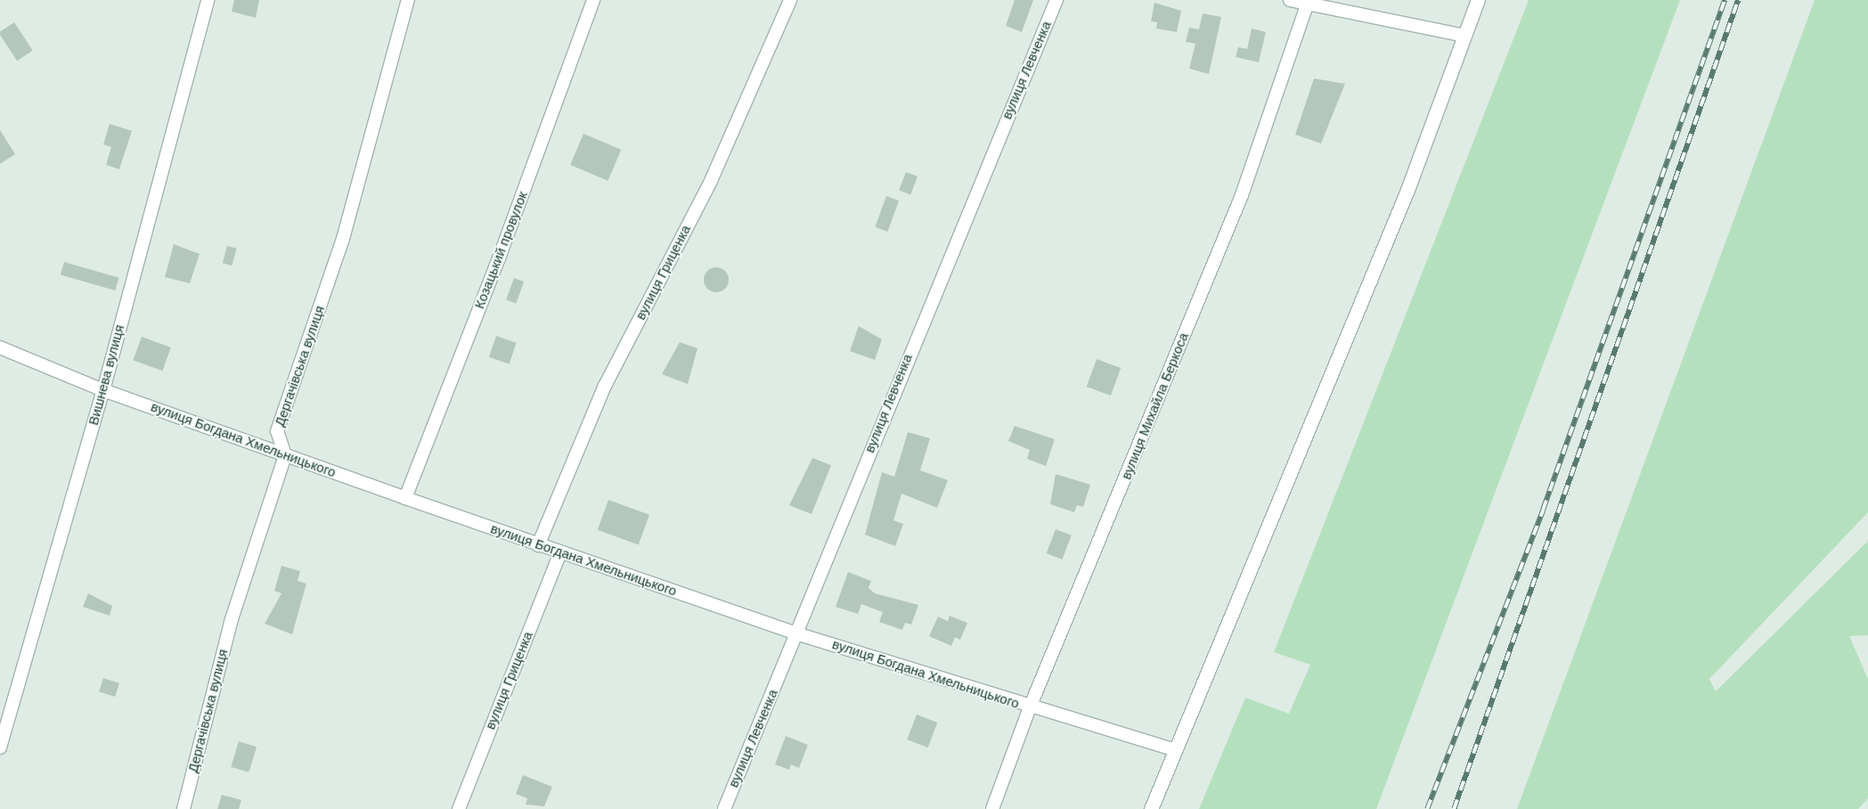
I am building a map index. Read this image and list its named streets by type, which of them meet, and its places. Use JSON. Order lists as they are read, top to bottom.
{
  "streets": {
    "street": [
      "вулиця Левченка",
      "Козацький провулок",
      "вулиця Гриценка",
      "Дергачівська вулиця",
      "Вишнева вулиця",
      "вулиця Михайла Беркоса",
      "вулиця Богдана Хмельницького"
    ]
  },
  "crossings": [
    ["вулиця Левченка", "вулиця Богдана Хмельницького"],
    ["Козацький провулок", "вулиця Богдана Хмельницького"],
    ["вулиця Гриценка", "вулиця Богдана Хмельницького"],
    ["Дергачівська вулиця", "вулиця Богдана Хмельницького"],
    ["Вишнева вулиця", "вулиця Богдана Хмельницького"],
    ["вулиця Михайла Беркоса", "вулиця Богдана Хмельницького"]
  ]
}
